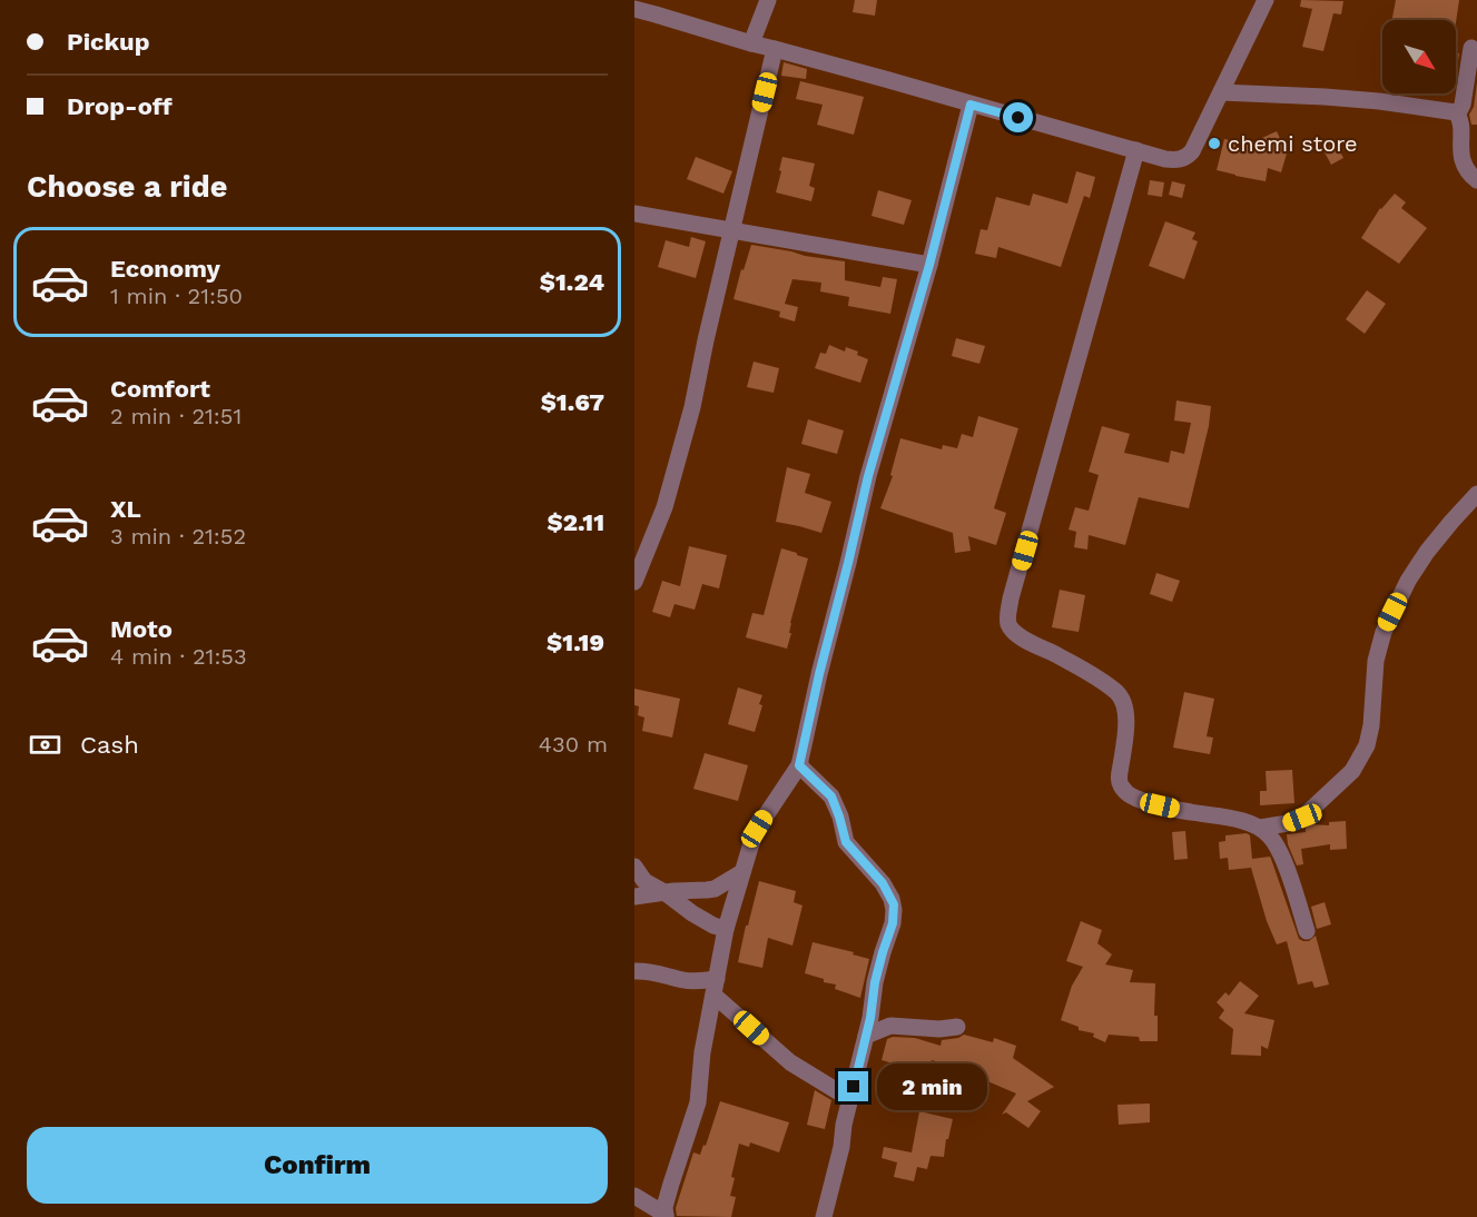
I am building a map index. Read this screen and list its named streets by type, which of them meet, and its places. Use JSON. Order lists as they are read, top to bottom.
{
  "places": ["chemi store"],
  "north": "bottom right",
  "page": {
    "banner": ["Pickup", "Drop-off"],
    "heading": "Choose a ride",
    "list": [
      {
        "name": "Economy",
        "note": "1 min · 21:50",
        "value": "$1.24"
      },
      {
        "name": "Comfort",
        "note": "2 min · 21:51",
        "value": "$1.67"
      },
      {
        "name": "XL",
        "note": "3 min · 21:52",
        "value": "$2.11"
      },
      {
        "name": "Moto",
        "note": "4 min · 21:53",
        "value": "$1.19"
      }
    ],
    "pay": ["Cash", "430 m"],
    "bubble": "2 min",
    "buttons": "Confirm"
  }
}
